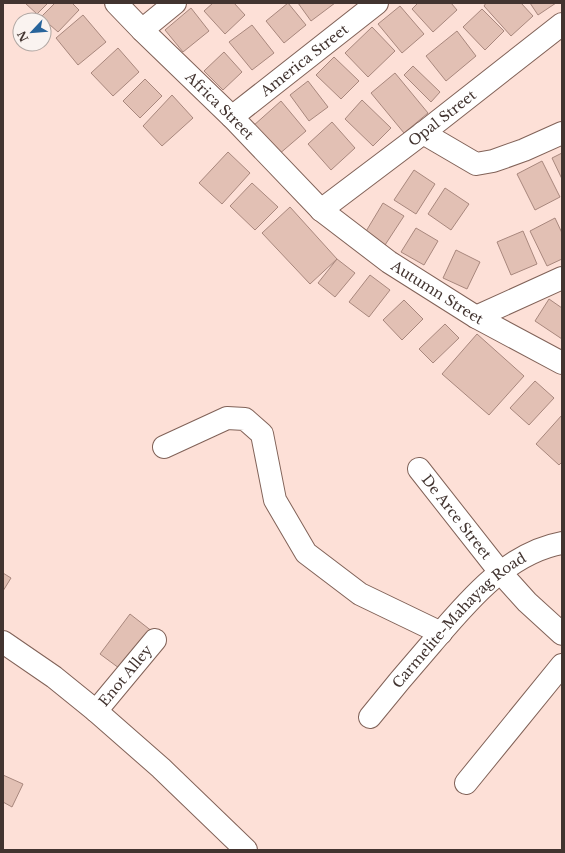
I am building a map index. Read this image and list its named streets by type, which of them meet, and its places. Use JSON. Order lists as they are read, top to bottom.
{
  "streets": {
    "street": [
      "America Street",
      "Africa Street",
      "Opal Street",
      "Autumn Street",
      "De Arce Street",
      "Carmelite-Mahayag Road",
      "Enot Alley"
    ]
  },
  "crossings": [
    ["America Street", "Africa Street"],
    ["Africa Street", "Opal Street"],
    ["Africa Street", "Autumn Street"],
    ["Opal Street", "Autumn Street"],
    ["De Arce Street", "Carmelite-Mahayag Road"]
  ],
  "north": "bottom left"
}
